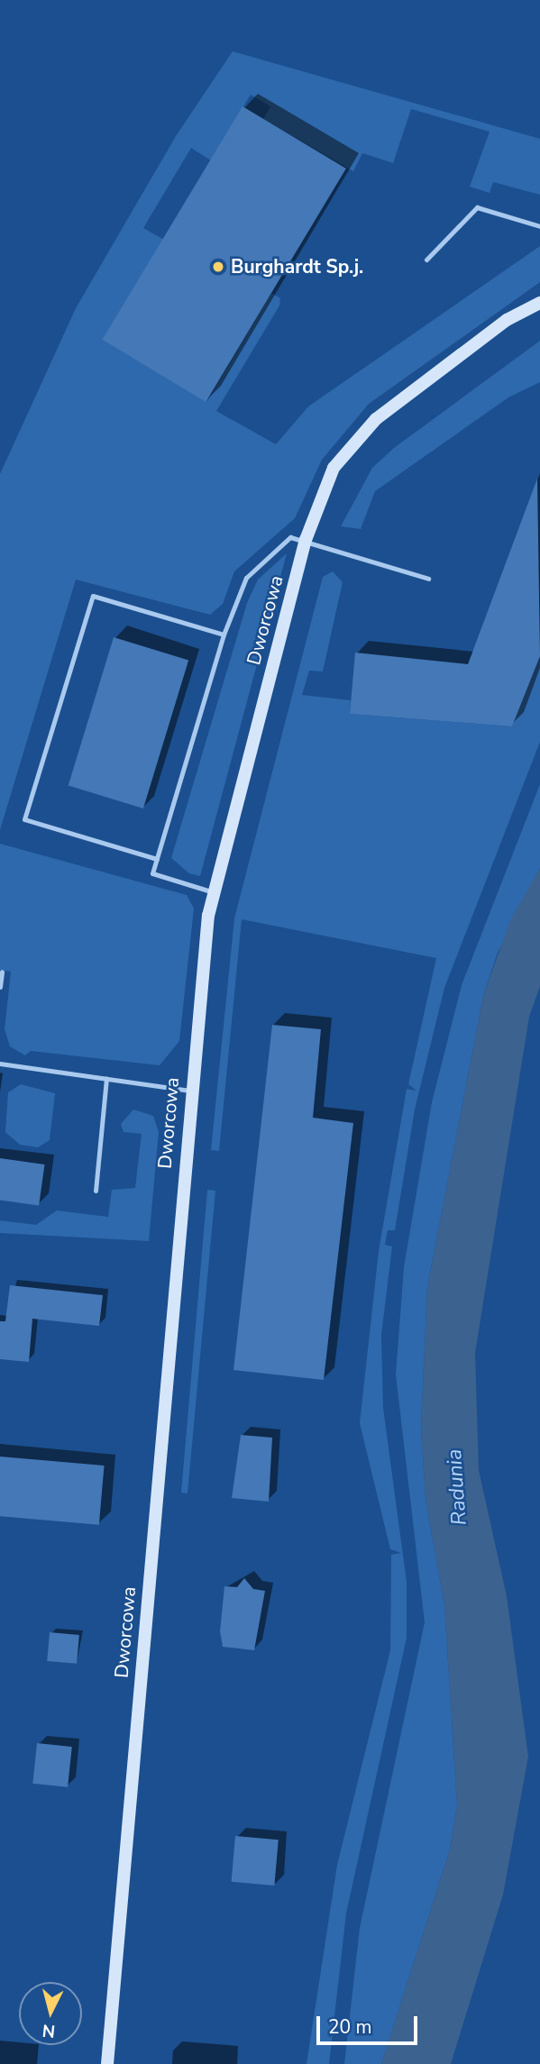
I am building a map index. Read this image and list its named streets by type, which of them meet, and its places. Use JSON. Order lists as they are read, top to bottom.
{
  "streets": {
    "street": ["Dworcowa"]
  },
  "water": ["Radunia"],
  "places": ["Burghardt Sp.j."],
  "scale_bar": "20 m",
  "north": "bottom"
}
